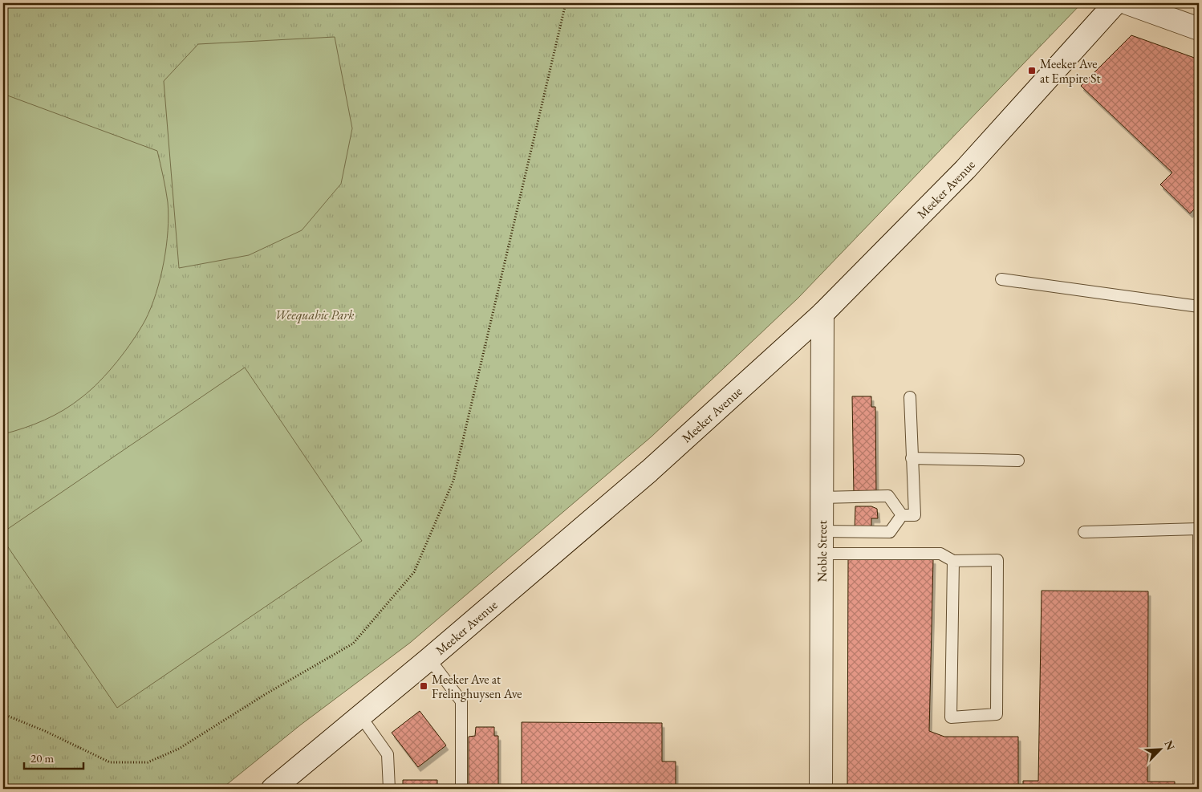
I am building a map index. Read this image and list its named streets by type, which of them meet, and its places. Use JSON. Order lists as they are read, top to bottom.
{
  "streets": {
    "main road": ["Meeker Avenue", "Noble Street"]
  },
  "crossings": [
    ["Meeker Avenue", "Noble Street"]
  ],
  "parks": ["Weequahic Park"],
  "places": {
    "transit": ["Meeker Ave at Empire St", "Meeker Ave at Frelinghuysen Ave"]
  },
  "scale_bar": "20 m",
  "north": "top right"
}
